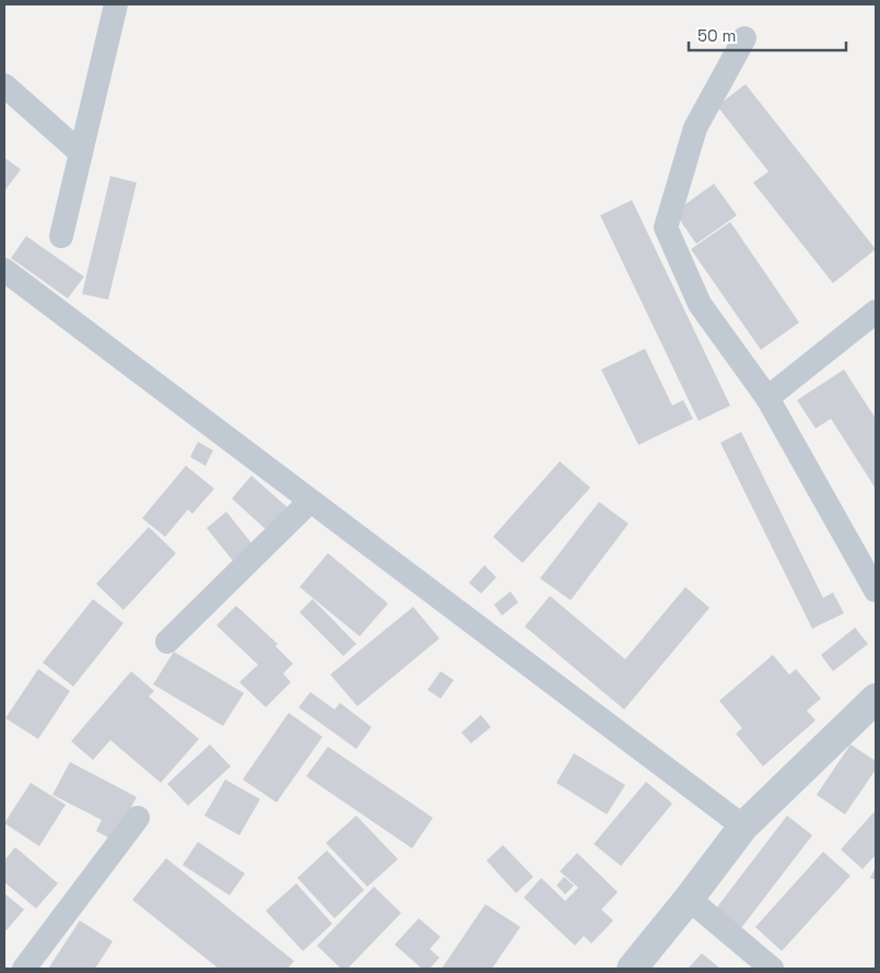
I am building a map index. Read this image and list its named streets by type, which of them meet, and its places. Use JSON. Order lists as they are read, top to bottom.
{
  "scale_bar": "50 m"
}
